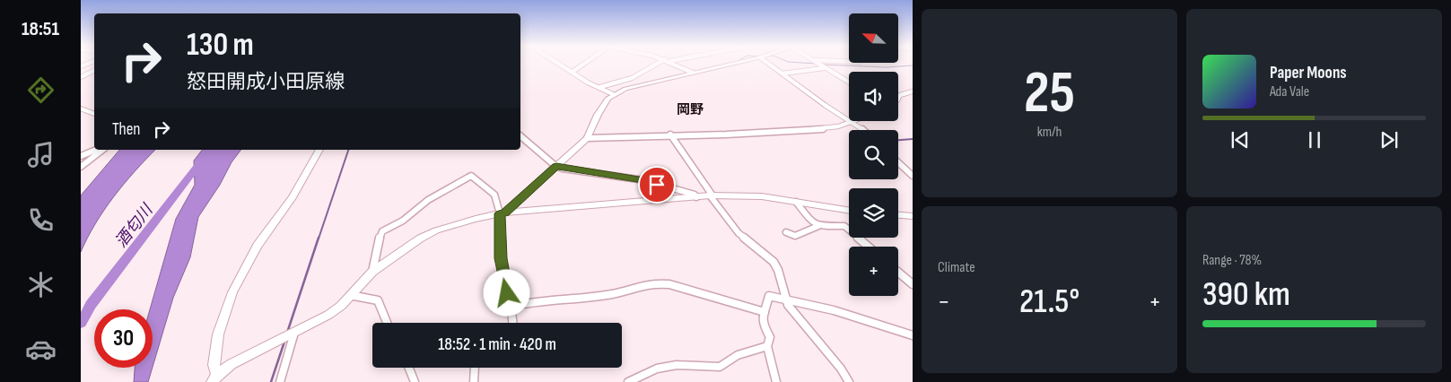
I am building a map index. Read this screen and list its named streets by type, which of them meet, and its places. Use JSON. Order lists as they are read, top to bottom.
{
  "districts": ["岡野"],
  "water": ["酒匂川"],
  "north": "top left",
  "page": {
    "tabs": "18:51",
    "tile": [
      ["25", "km/h"],
      "Climate",
      ["Range · 78%", "390 km"]
    ],
    "map_buttons": "+",
    "turn": ["130 m", "怒田開成小田原線"],
    "song": ["Paper Moons", "Ada Vale"],
    "then": "Then",
    "heat": ["−", "21.5°", "+"],
    "limit": "30",
    "trip": "18:52 · 1 min · 420 m"
  }
}
